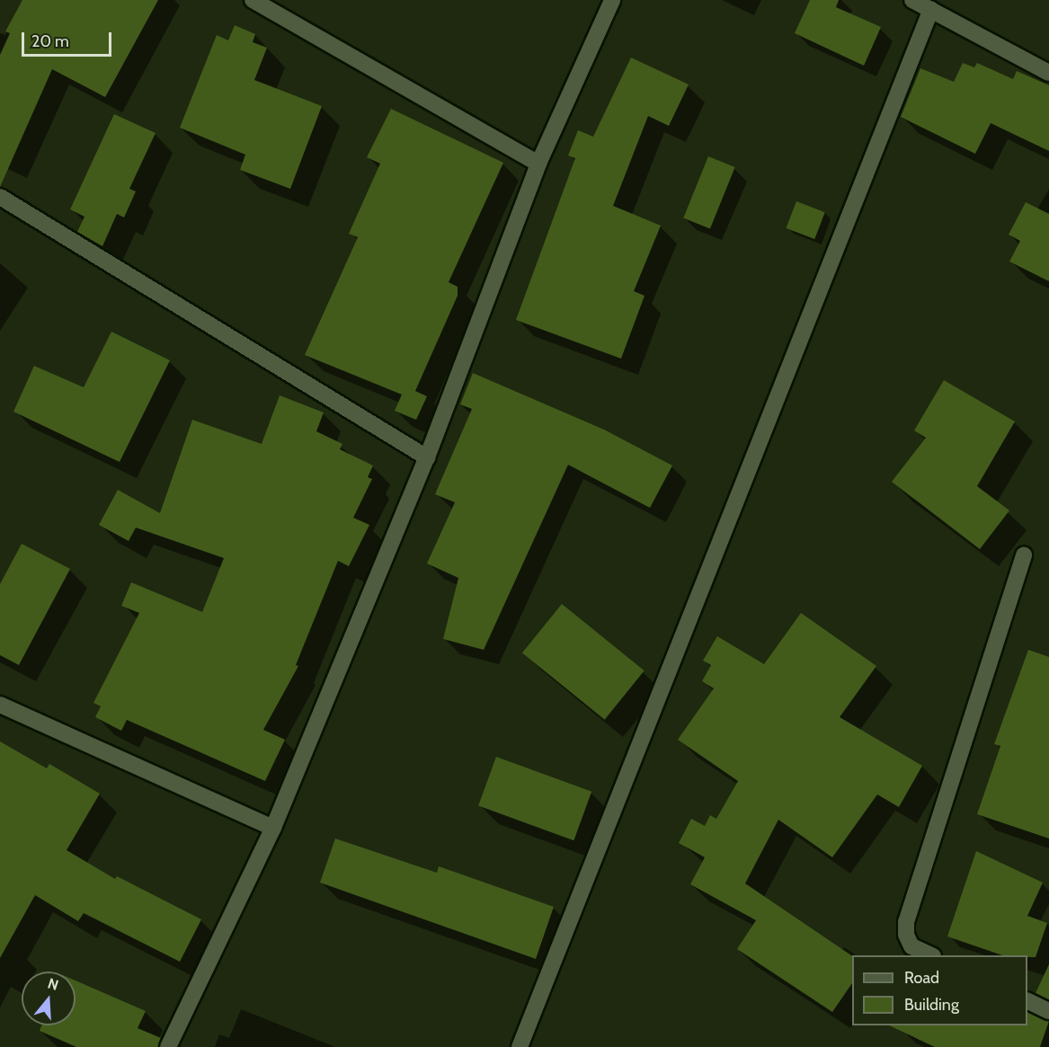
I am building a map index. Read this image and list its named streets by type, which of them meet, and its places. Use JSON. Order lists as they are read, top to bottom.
{
  "legend": ["Road", "Building"],
  "scale_bar": "20 m",
  "north": "top"
}
